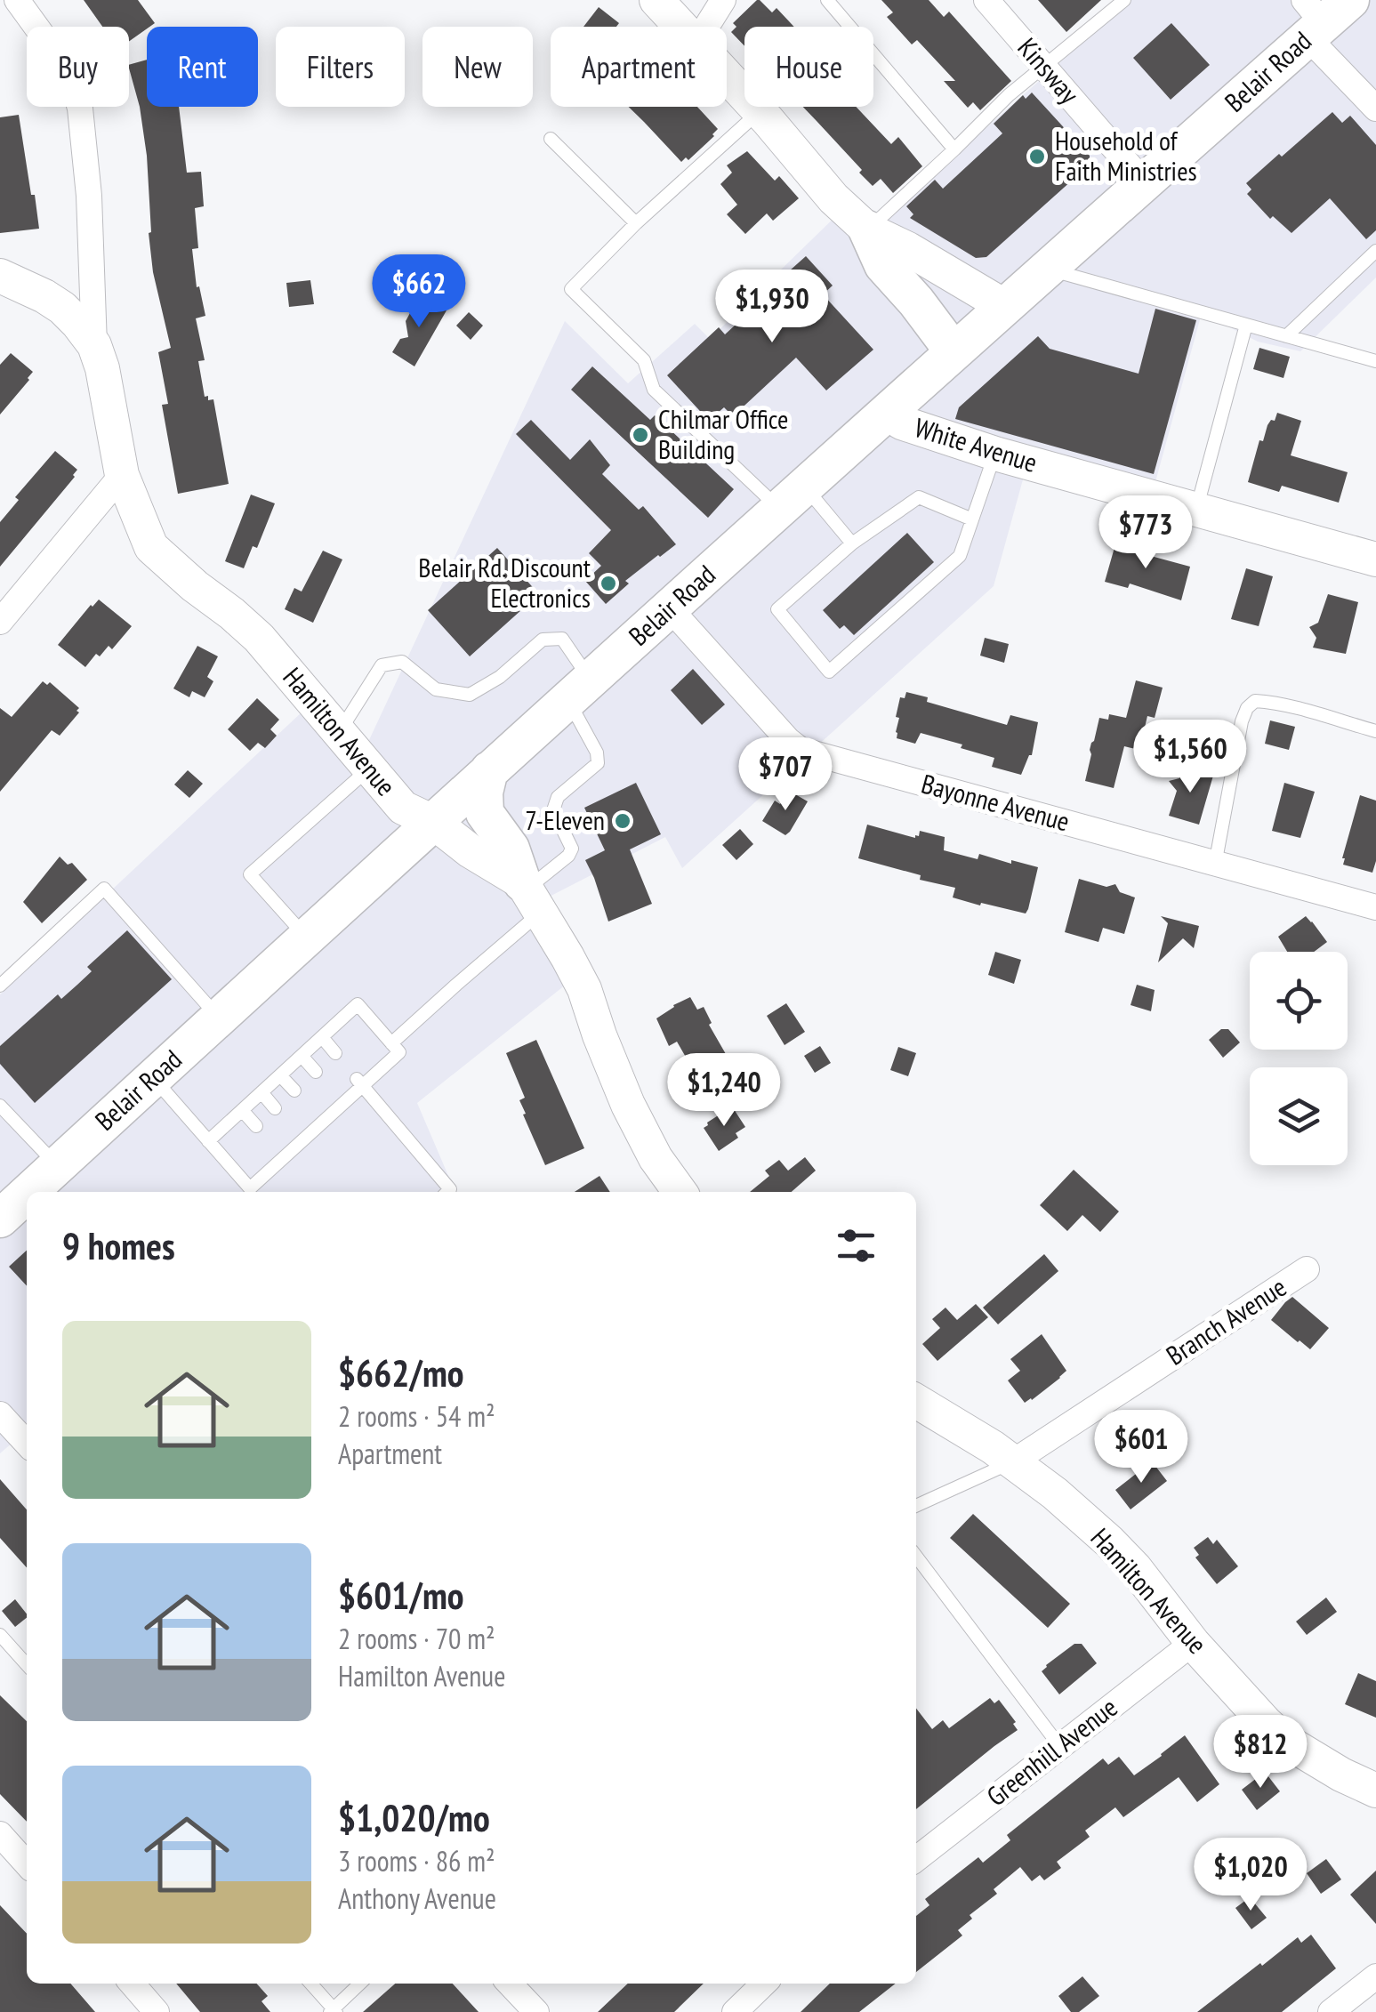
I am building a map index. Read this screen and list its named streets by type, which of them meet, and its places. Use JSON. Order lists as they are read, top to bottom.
{
  "streets": {
    "main road": ["Belair Road"],
    "street": [
      "Kinsway",
      "White Avenue",
      "Hamilton Avenue",
      "Bayonne Avenue",
      "Branch Avenue",
      "Greenhill Avenue"
    ]
  },
  "crossings": [
    ["Kinsway", "Belair Road"],
    ["Belair Road", "White Avenue"],
    ["Belair Road", "Hamilton Avenue"],
    ["Belair Road", "Bayonne Avenue"],
    ["Hamilton Avenue", "Branch Avenue"],
    ["Hamilton Avenue", "Greenhill Avenue"]
  ],
  "places": [
    "Household of Faith Ministries",
    "Chilmar Office Building",
    "Belair Rd. Discount Electronics",
    "7-Eleven"
  ],
  "page": {
    "chip": [
      "Buy",
      "Rent",
      "Filters",
      "New",
      "Apartment",
      "House"
    ],
    "price": [
      "$662",
      "$1,930",
      "$773",
      "$1,560",
      "$707",
      "$1,240",
      "$601",
      "$812",
      "$1,020"
    ],
    "heading": "9 homes",
    "list": [
      {
        "name": "$662/mo",
        "note": "2 rooms · 54 m² · Apartment"
      },
      {
        "name": "$601/mo",
        "note": "2 rooms · 70 m² · Hamilton Avenue"
      },
      {
        "name": "$1,020/mo",
        "note": "3 rooms · 86 m² · Anthony Avenue"
      }
    ]
  }
}
